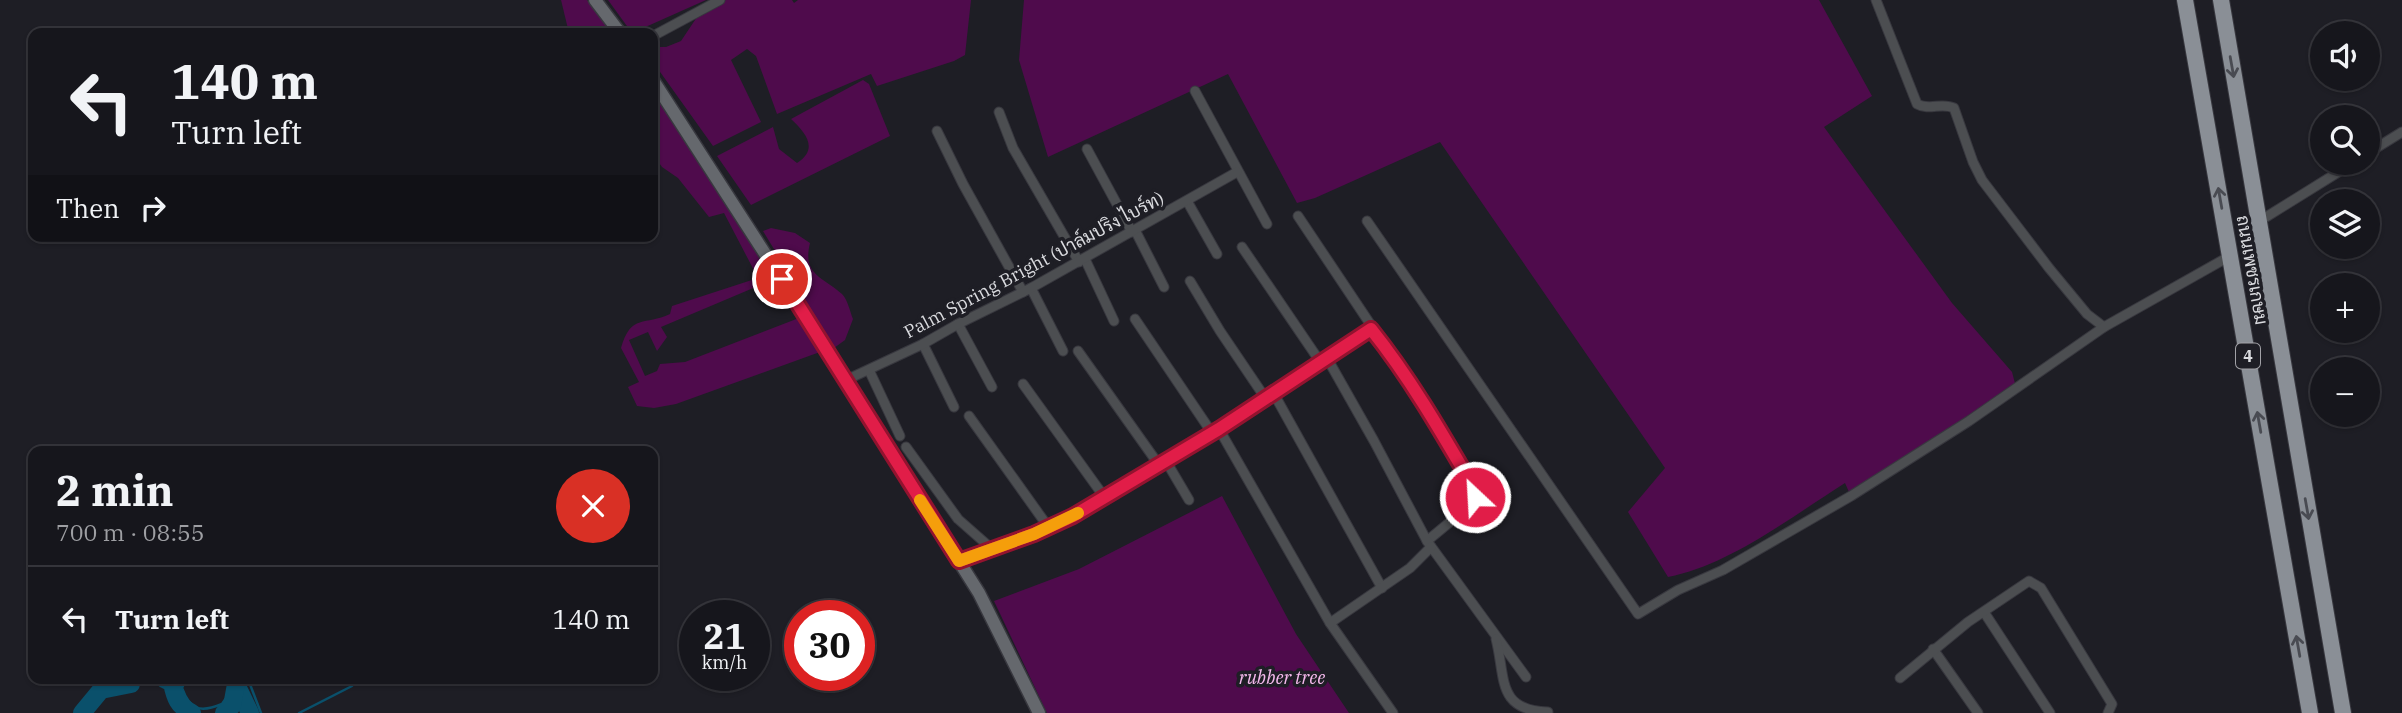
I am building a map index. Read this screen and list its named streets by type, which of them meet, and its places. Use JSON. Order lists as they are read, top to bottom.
{
  "streets": {
    "highway": ["ถนนเพชรเกษม", "4"],
    "street": ["Palm Spring Bright (ปาล์มปริง ไบร์ท)"]
  },
  "parks": ["rubber tree"],
  "page": {
    "map_buttons": ["+", "−"],
    "turn": ["140 m", "Turn left"],
    "then": "Then",
    "heading": ["2 min", "700 m · 08:55"],
    "list": [
      {
        "name": "Turn left",
        "value": "140 m"
      }
    ],
    "speed": "21 km/h",
    "limit": "30"
  }
}
